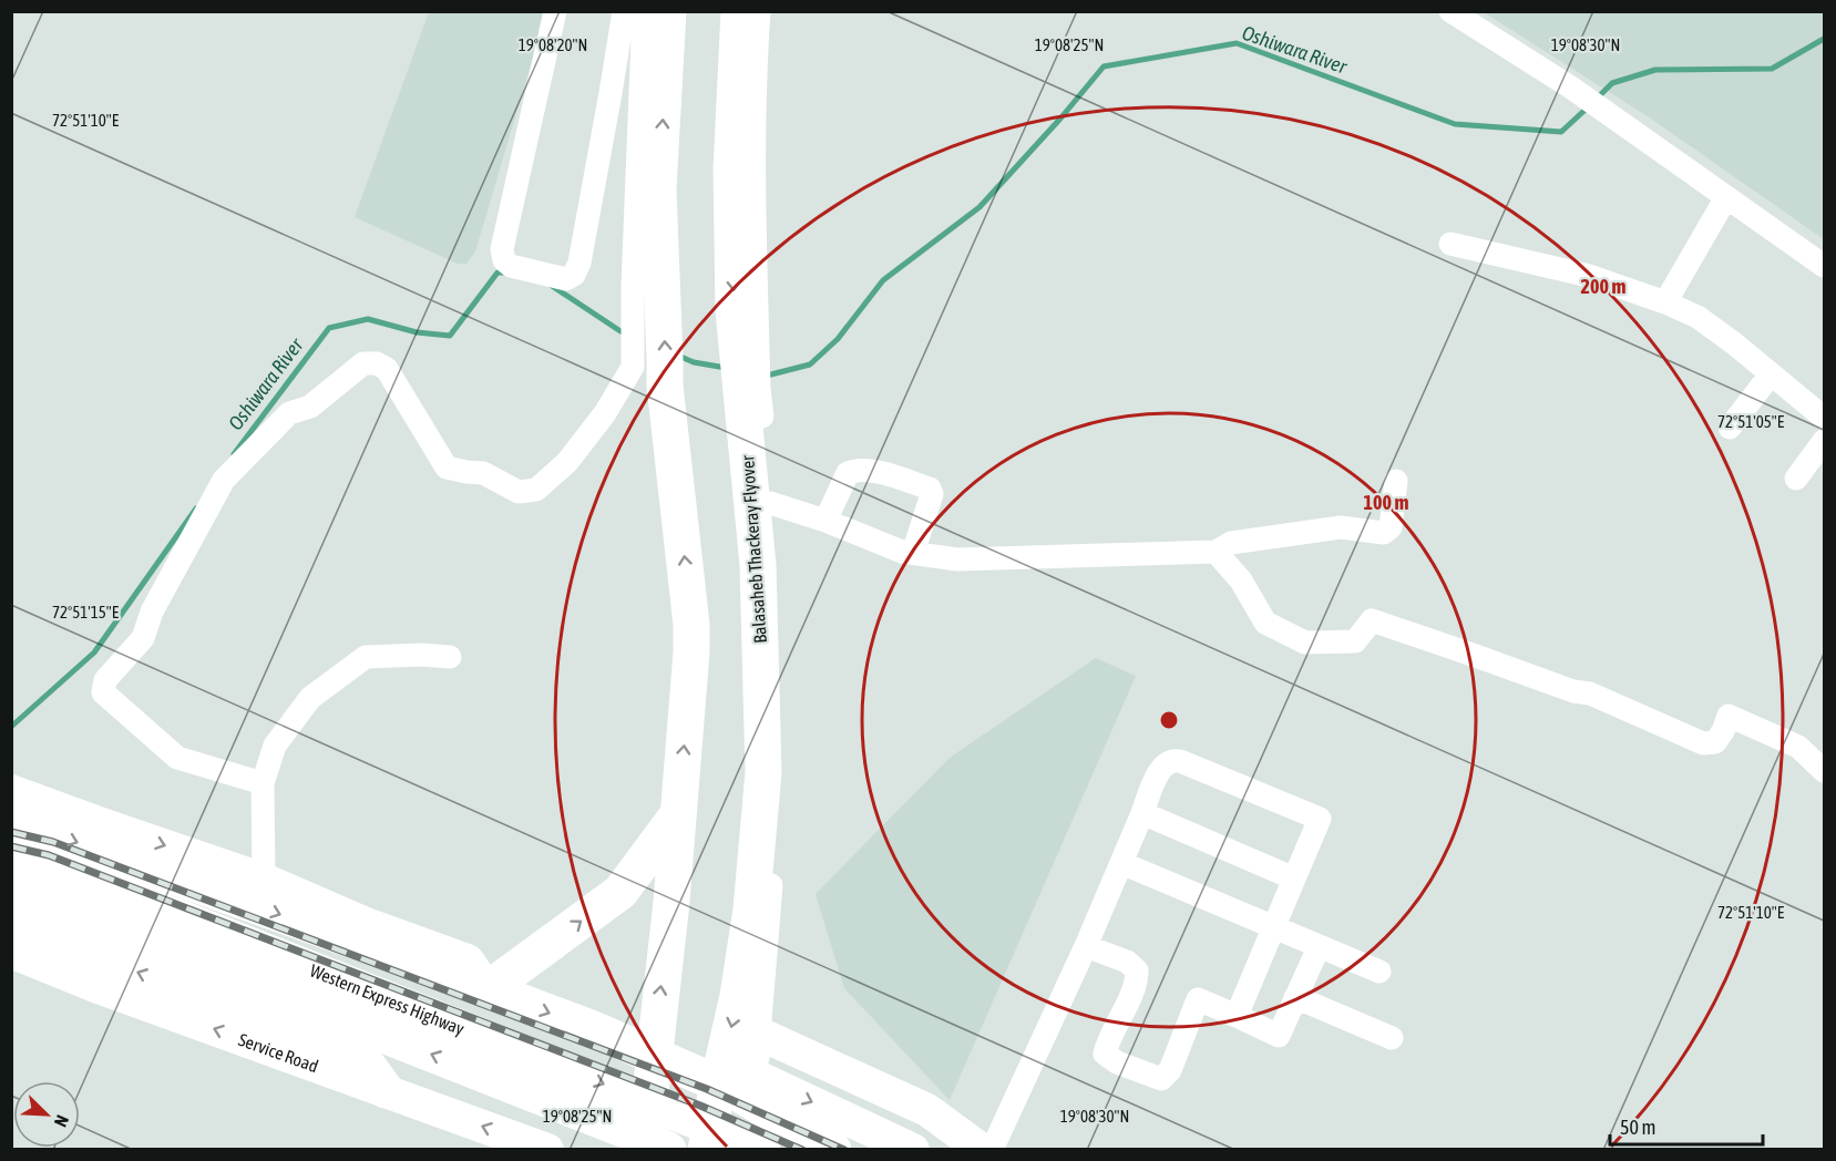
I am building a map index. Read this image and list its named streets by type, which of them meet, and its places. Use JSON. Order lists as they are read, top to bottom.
{
  "streets": {
    "main road": ["Balasaheb Thackeray Flyover", "Western Express Highway"],
    "street": ["Service Road"]
  },
  "water": ["Oshiwara River"],
  "scale_bar": "50 m",
  "north": "bottom right",
  "coordinates": [
    "19°08'20\"N",
    "19°08'25\"N",
    "19°08'30\"N",
    "72°51'10\"E",
    "72°51'05\"E",
    "72°51'15\"E"
  ],
  "rings": ["200 m", "100 m"]
}
